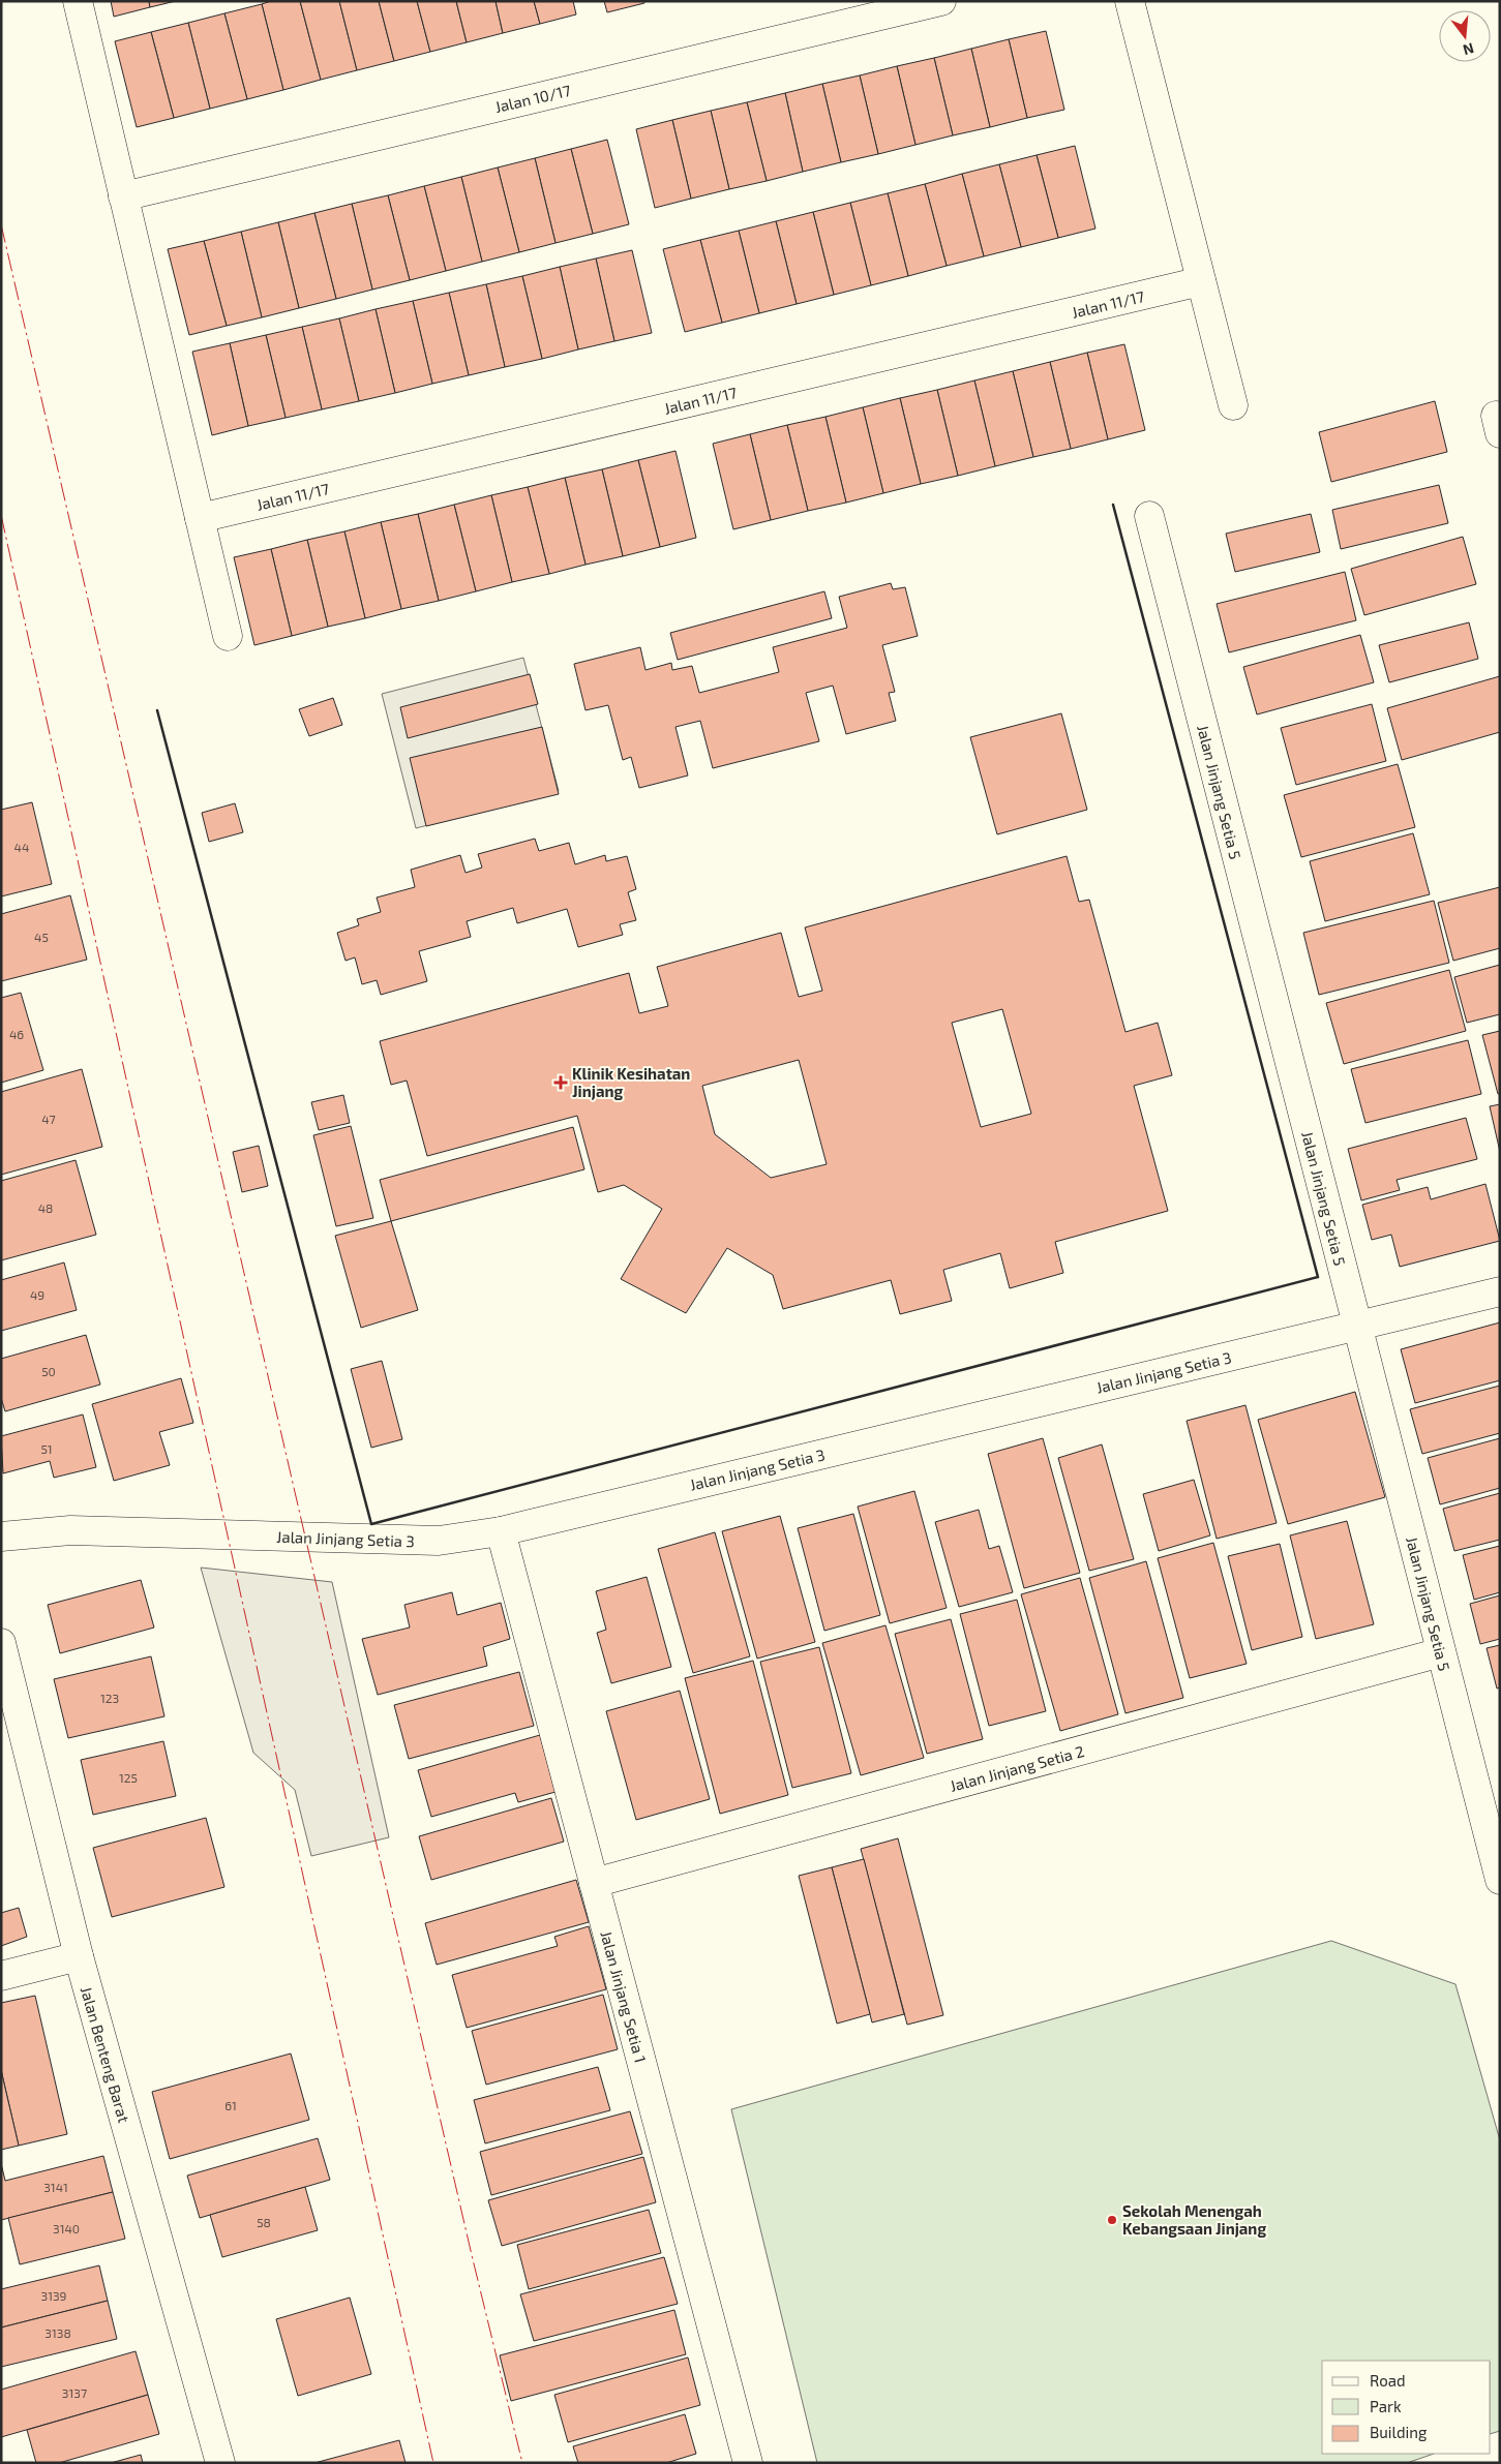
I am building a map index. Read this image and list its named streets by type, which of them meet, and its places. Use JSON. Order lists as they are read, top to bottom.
{
  "streets": {
    "street": [
      "Jalan 10/17",
      "Jalan 11/17",
      "Jalan Jinjang Setia 5",
      "Jalan Jinjang Setia 3",
      "Jalan Jinjang Setia 2",
      "Jalan Jinjang Setia 1",
      "Jalan Benteng Barat"
    ]
  },
  "crossings": [
    ["Jalan Jinjang Setia 5", "Jalan Jinjang Setia 3"],
    ["Jalan Jinjang Setia 5", "Jalan Jinjang Setia 2"],
    ["Jalan Jinjang Setia 3", "Jalan Jinjang Setia 1"],
    ["Jalan Jinjang Setia 2", "Jalan Jinjang Setia 1"]
  ],
  "places": {
    "health": ["Klinik Kesihatan Jinjang"],
    "other": ["Sekolah Menengah Kebangsaan Jinjang"]
  },
  "house_numbers": [
    "44",
    "45",
    "46",
    "47",
    "48",
    "49",
    "50",
    "51",
    "123",
    "125",
    "61",
    "3141",
    "58",
    "3140",
    "3139",
    "3138",
    "3137"
  ],
  "legend": ["Road", "Park", "Building"],
  "north": "bottom"
}
